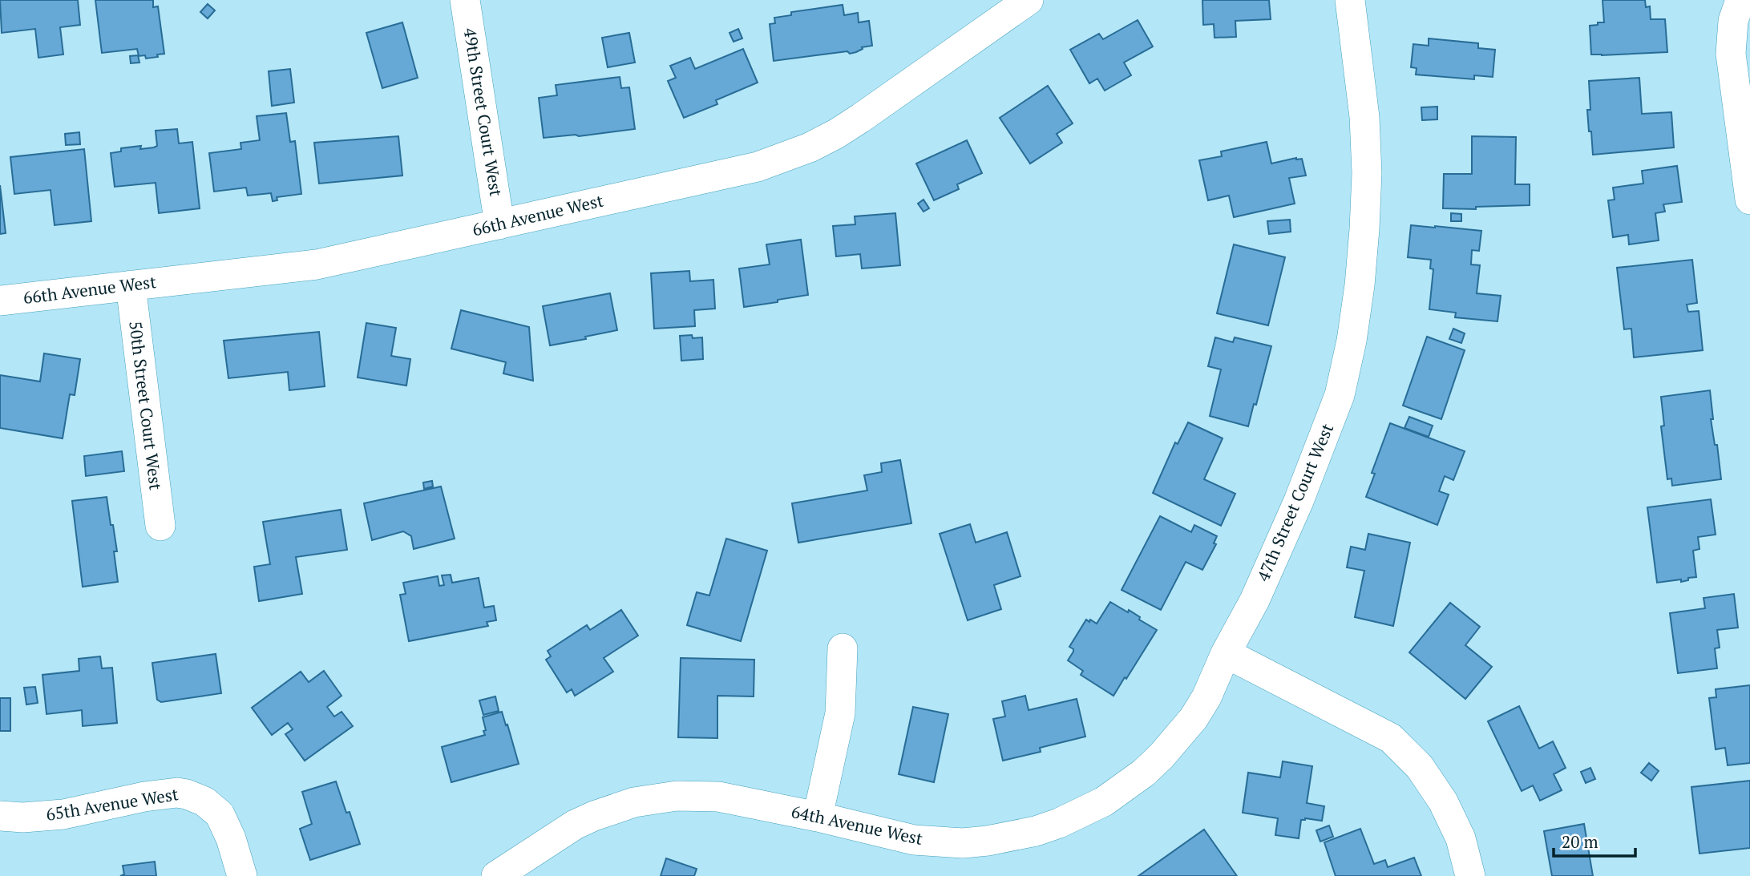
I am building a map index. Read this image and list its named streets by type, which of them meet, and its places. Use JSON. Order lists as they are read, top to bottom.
{
  "streets": {
    "street": [
      "49th Street Court West",
      "66th Avenue West",
      "50th Street Court West",
      "47th Street Court West",
      "65th Avenue West",
      "64th Avenue West"
    ]
  },
  "crossings": [
    ["49th Street Court West", "66th Avenue West"],
    ["66th Avenue West", "50th Street Court West"],
    ["47th Street Court West", "64th Avenue West"]
  ],
  "scale_bar": "20 m"
}
